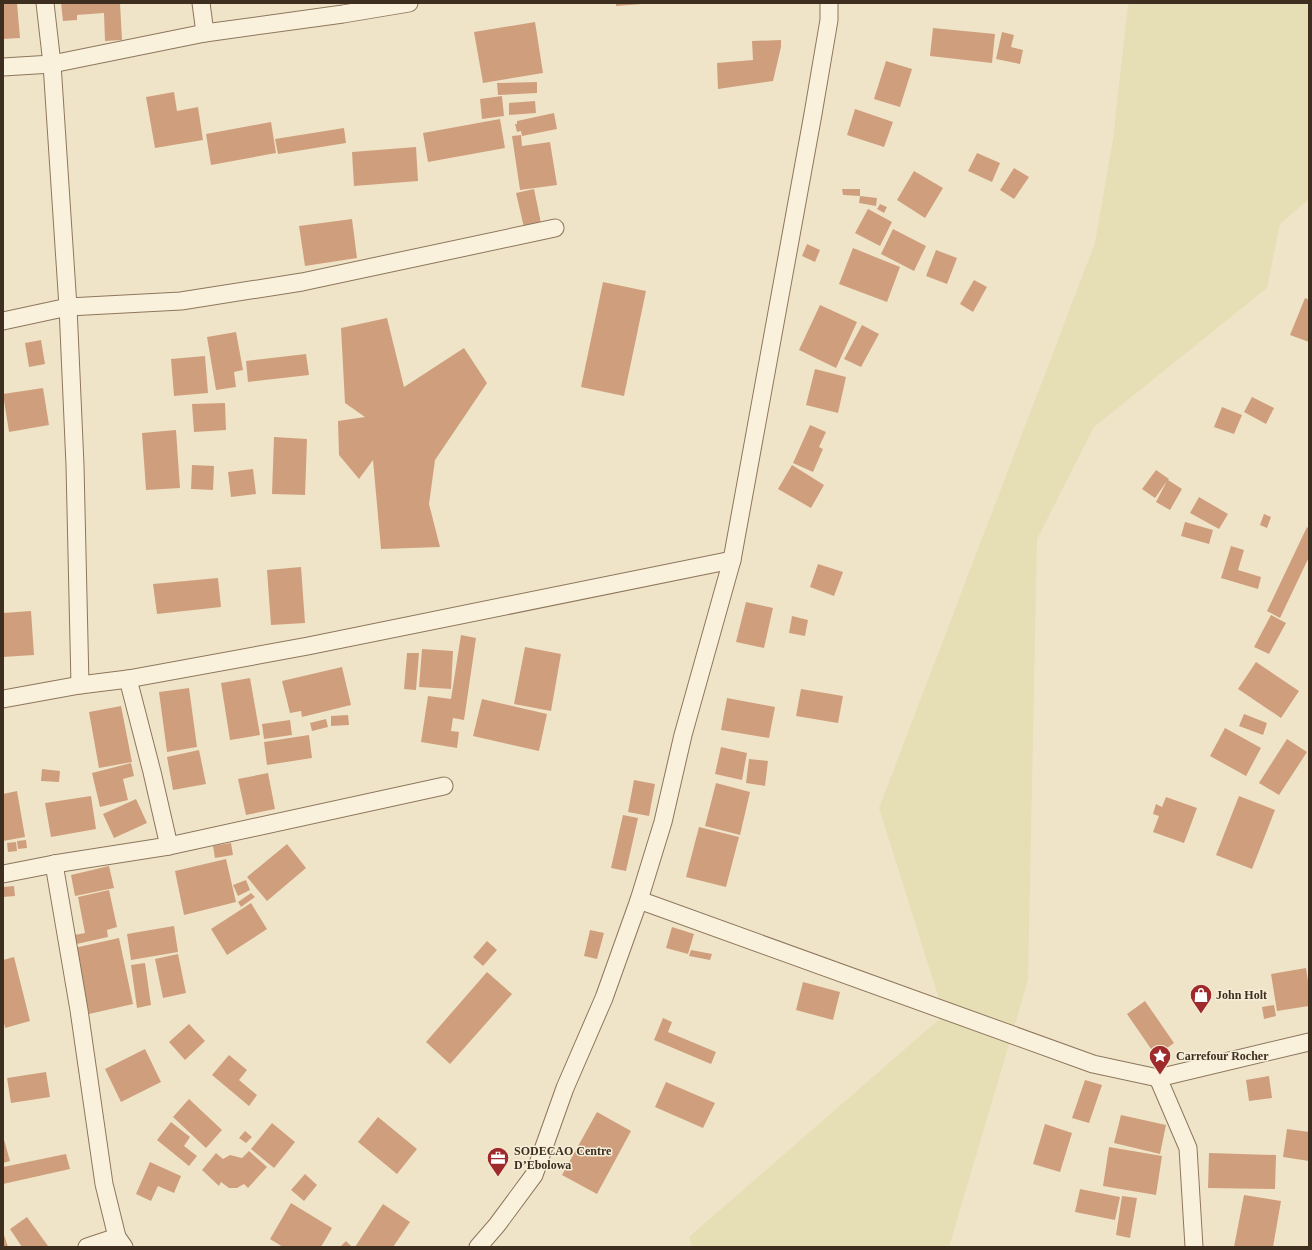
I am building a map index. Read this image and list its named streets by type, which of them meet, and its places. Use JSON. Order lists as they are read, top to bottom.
{
  "places": {
    "shop": ["John Holt"],
    "place": ["Carrefour Rocher"],
    "office": ["SODECAO Centre D’Ebolowa"]
  }
}
